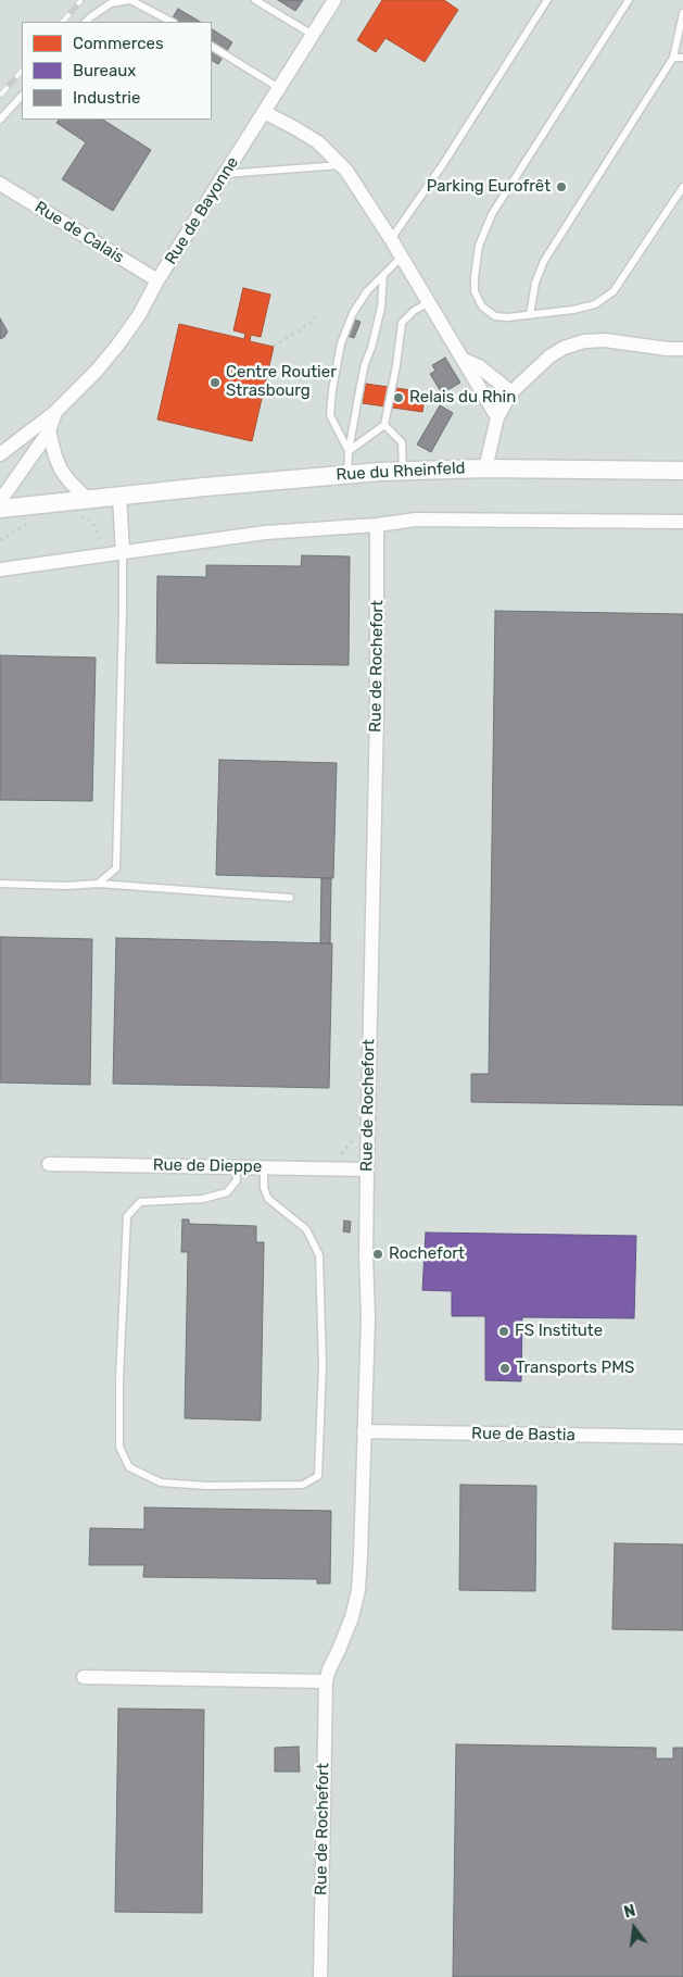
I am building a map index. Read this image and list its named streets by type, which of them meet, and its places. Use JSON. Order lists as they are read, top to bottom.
{
  "streets": {
    "street": [
      "Rue de Bayonne",
      "Rue de Calais",
      "Rue du Rheinfeld",
      "Rue de Rochefort",
      "Rue de Dieppe",
      "Rue de Bastia"
    ]
  },
  "crossings": [
    ["Rue de Bayonne", "Rue de Calais"],
    ["Rue de Bayonne", "Rue du Rheinfeld"],
    ["Rue de Rochefort", "Rue de Dieppe"],
    ["Rue de Rochefort", "Rue de Bastia"]
  ],
  "places": [
    "Parking Eurofrêt",
    "Centre Routier Strasbourg",
    "Relais du Rhin",
    "Rochefort",
    "FS Institute",
    "Transports PMS"
  ],
  "legend": ["Commerces", "Bureaux", "Industrie"],
  "north": "top"
}
